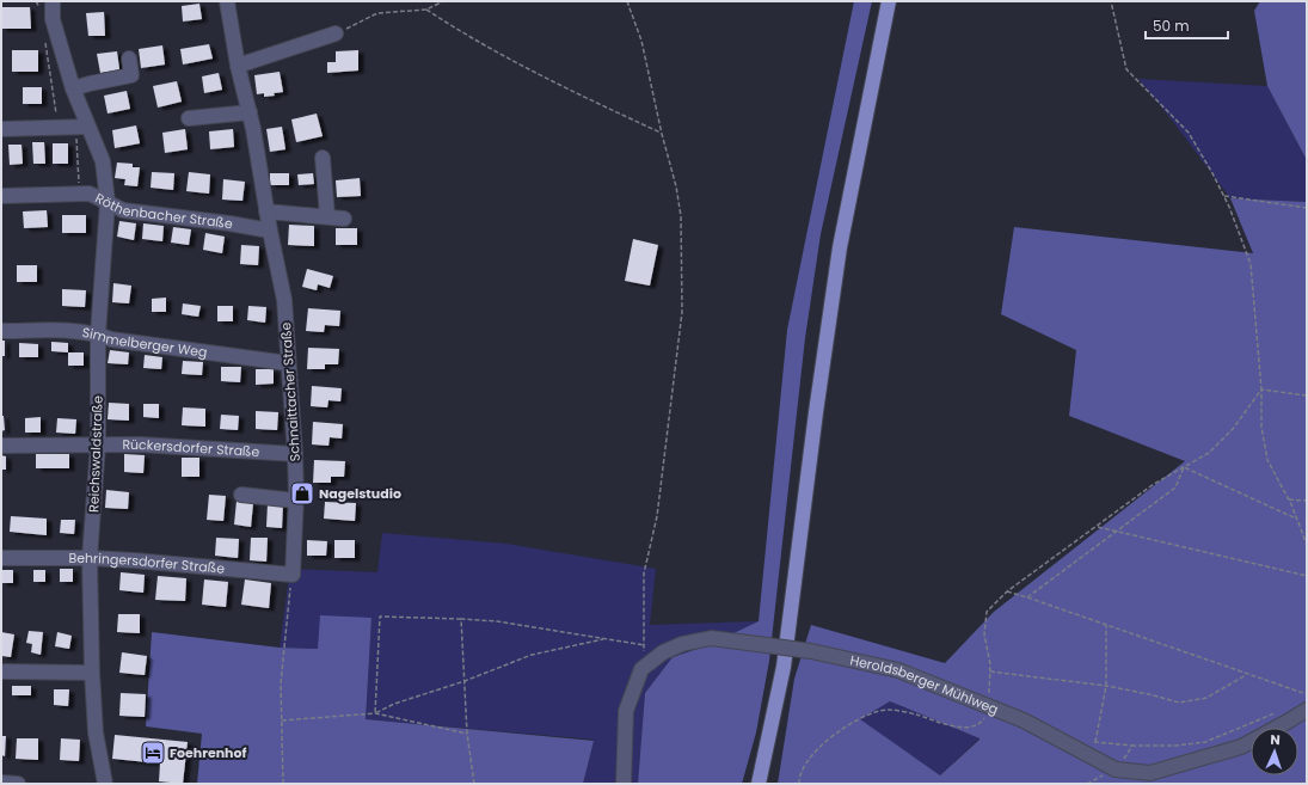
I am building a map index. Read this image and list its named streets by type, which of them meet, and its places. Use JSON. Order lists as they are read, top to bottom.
{
  "streets": {
    "street": [
      "Röthenbacher Straße",
      "Simmelberger Weg",
      "Schnaittacher Straße",
      "Rückersdorfer Straße",
      "Reichswaldstraße",
      "Behringersdorfer Straße",
      "Heroldsberger Mühlweg"
    ]
  },
  "crossings": [
    ["Röthenbacher Straße", "Schnaittacher Straße"],
    ["Röthenbacher Straße", "Reichswaldstraße"],
    ["Simmelberger Weg", "Schnaittacher Straße"],
    ["Simmelberger Weg", "Reichswaldstraße"],
    ["Schnaittacher Straße", "Rückersdorfer Straße"],
    ["Schnaittacher Straße", "Behringersdorfer Straße"],
    ["Rückersdorfer Straße", "Reichswaldstraße"],
    ["Reichswaldstraße", "Behringersdorfer Straße"]
  ],
  "places": {
    "shop": ["Nagelstudio"],
    "hotel": ["Foehrenhof"]
  },
  "scale_bar": "50 m",
  "north": "top"
}
